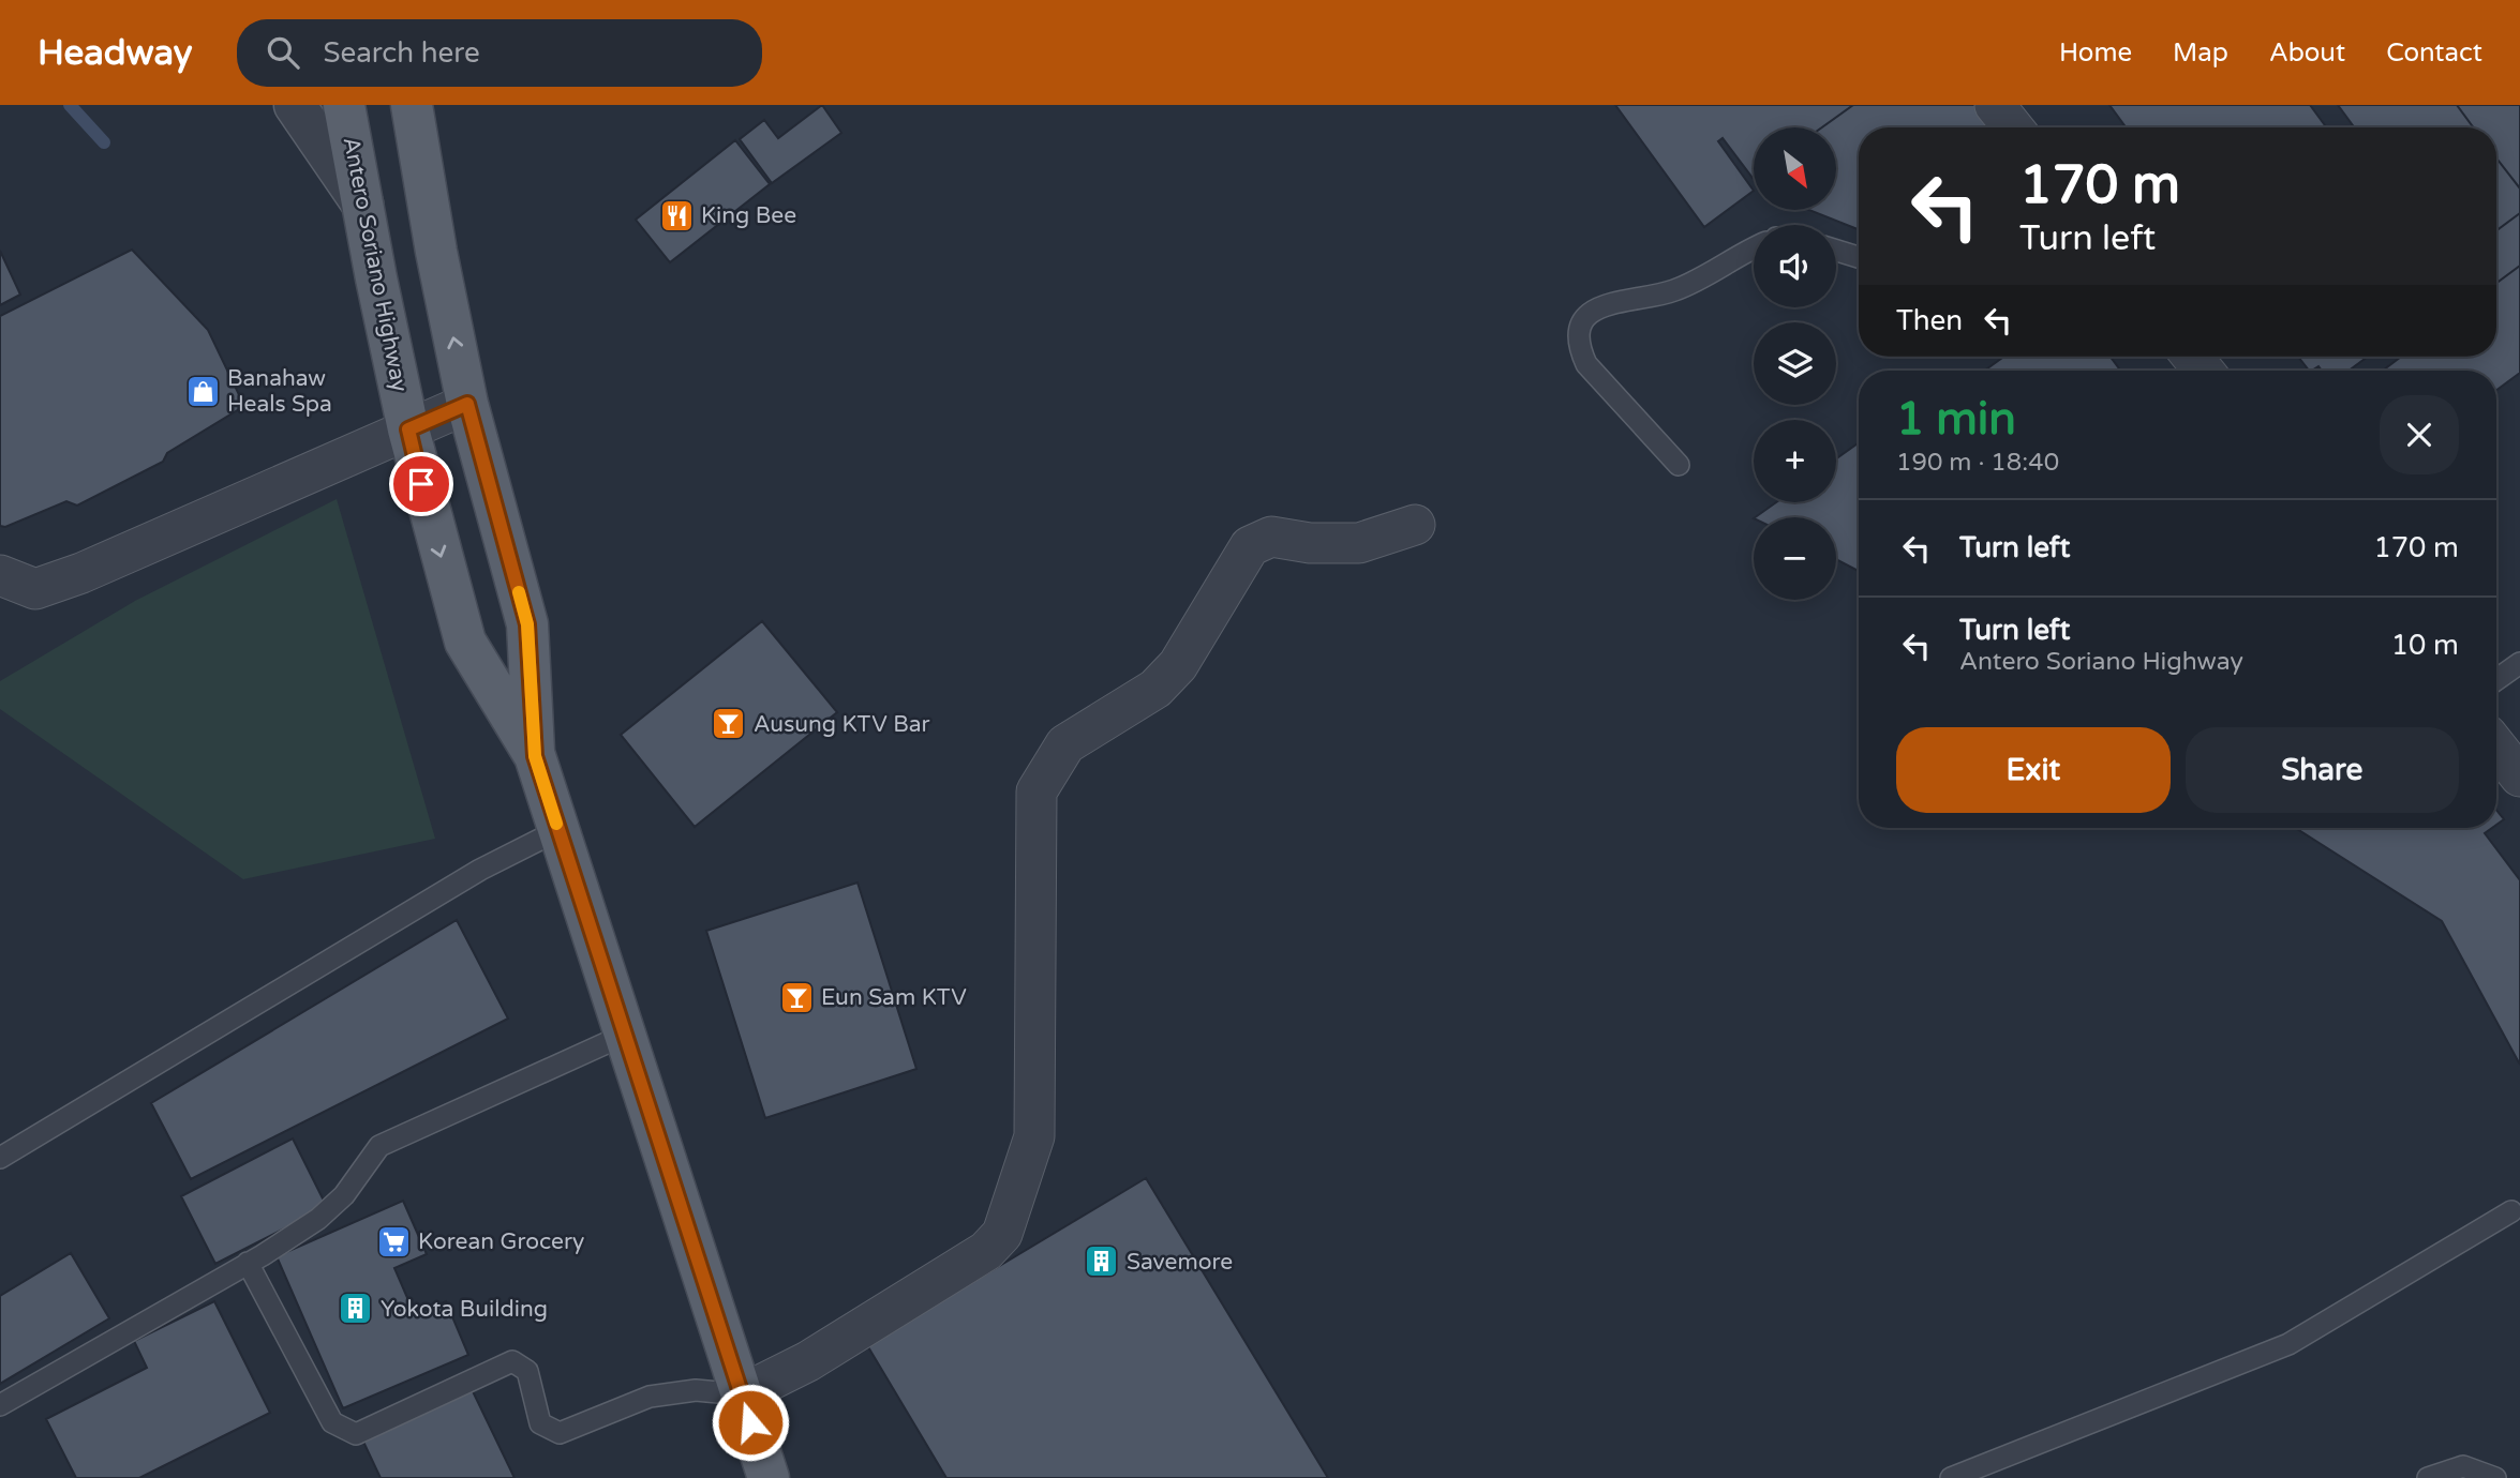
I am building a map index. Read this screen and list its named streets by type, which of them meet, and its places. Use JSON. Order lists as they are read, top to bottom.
{
  "streets": {
    "main road": ["Antero Soriano Highway"]
  },
  "places": {
    "restaurant": ["King Bee"],
    "shop": ["Banahaw Heals Spa"],
    "bar": ["Ausung KTV Bar", "Eun Sam KTV"],
    "supermarket": ["Korean Grocery"],
    "building": ["Savemore", "Yokota Building"]
  },
  "north": "bottom right",
  "page": {
    "header": "Headway",
    "search": "Search here",
    "nav": [
      "Home",
      "Map",
      "About",
      "Contact"
    ],
    "map_buttons": ["+", "−"],
    "turn": ["170 m", "Turn left"],
    "then": "Then",
    "heading": ["1 min", "190 m · 18:40"],
    "list": [
      {
        "name": "Turn left",
        "value": "170 m"
      },
      {
        "name": "Turn left",
        "note": "Antero Soriano Highway",
        "value": "10 m"
      }
    ],
    "buttons": ["Exit", "Share"]
  }
}
